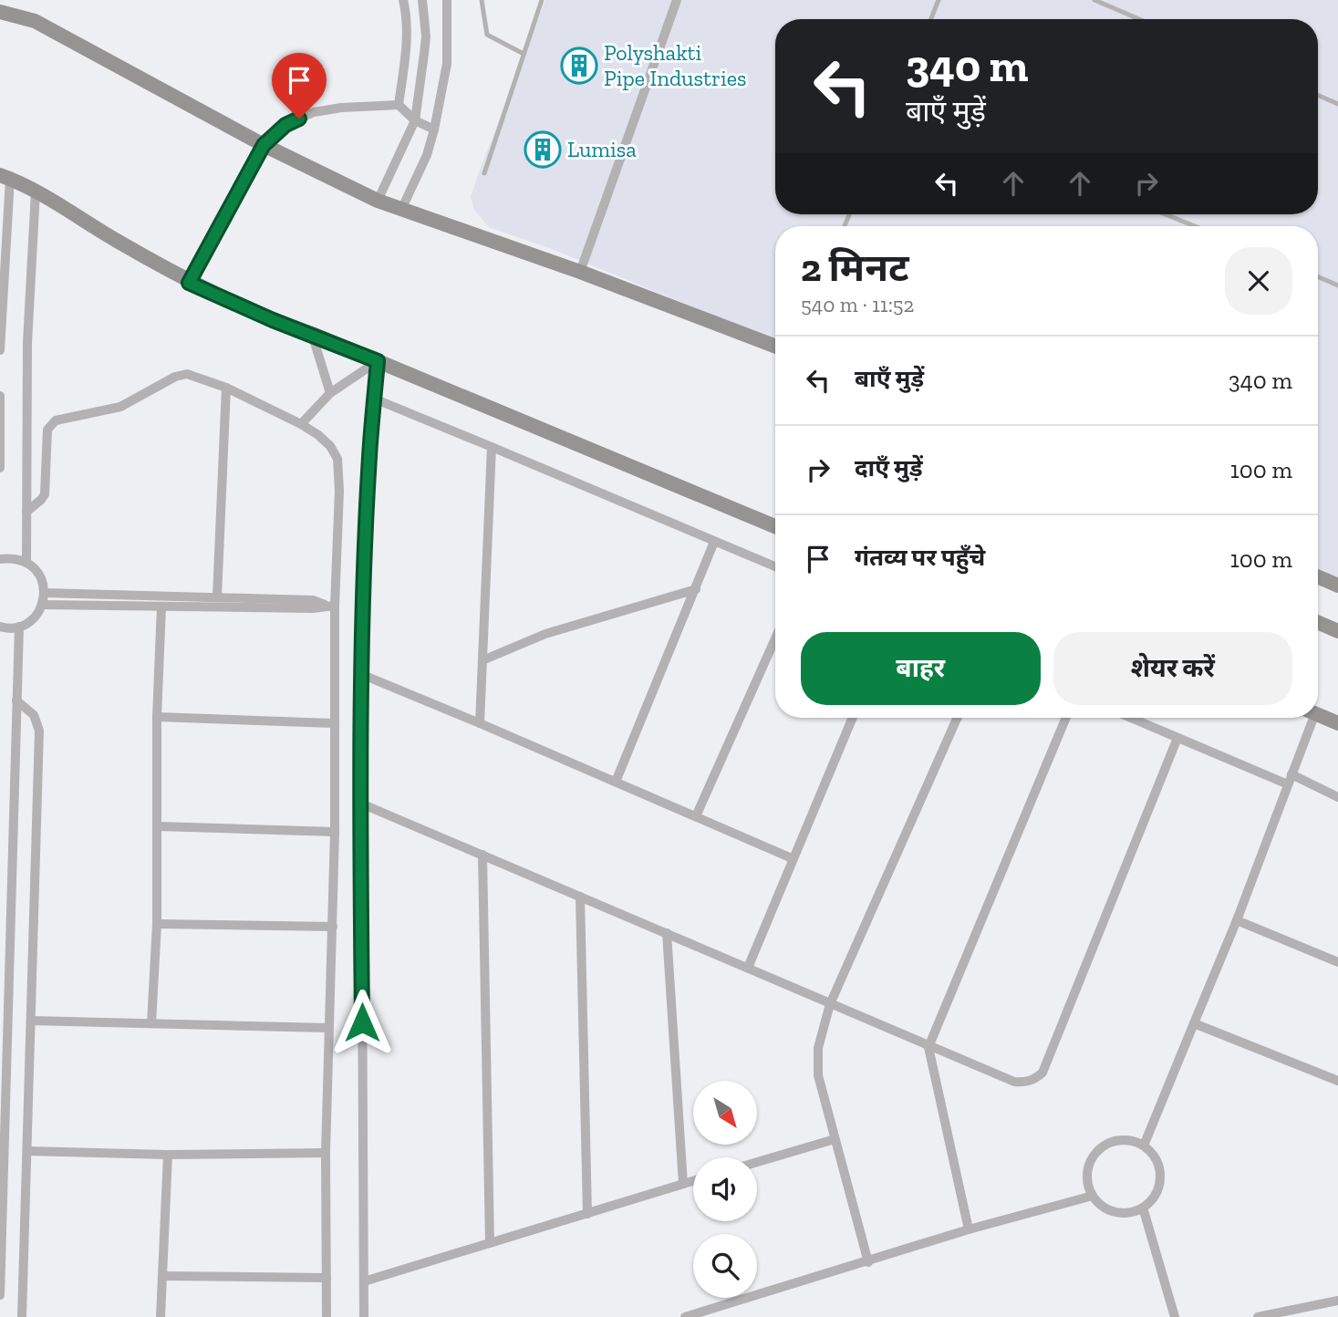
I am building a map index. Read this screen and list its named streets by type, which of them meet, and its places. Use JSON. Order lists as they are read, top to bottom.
{
  "places": {
    "building": ["Polyshakti Pipe Industries", "Lumisa"]
  },
  "north": "bottom right",
  "page": {
    "turn": ["340 m", "बाएँ मुड़ें"],
    "heading": ["2 मिनट", "540 m · 11:52"],
    "list": [
      {
        "name": "बाएँ मुड़ें",
        "value": "340 m"
      },
      {
        "name": "दाएँ मुड़ें",
        "value": "100 m"
      },
      {
        "name": "गंतव्य पर पहुँचे",
        "value": "100 m"
      }
    ],
    "buttons": ["बाहर", "शेयर करें"]
  }
}
